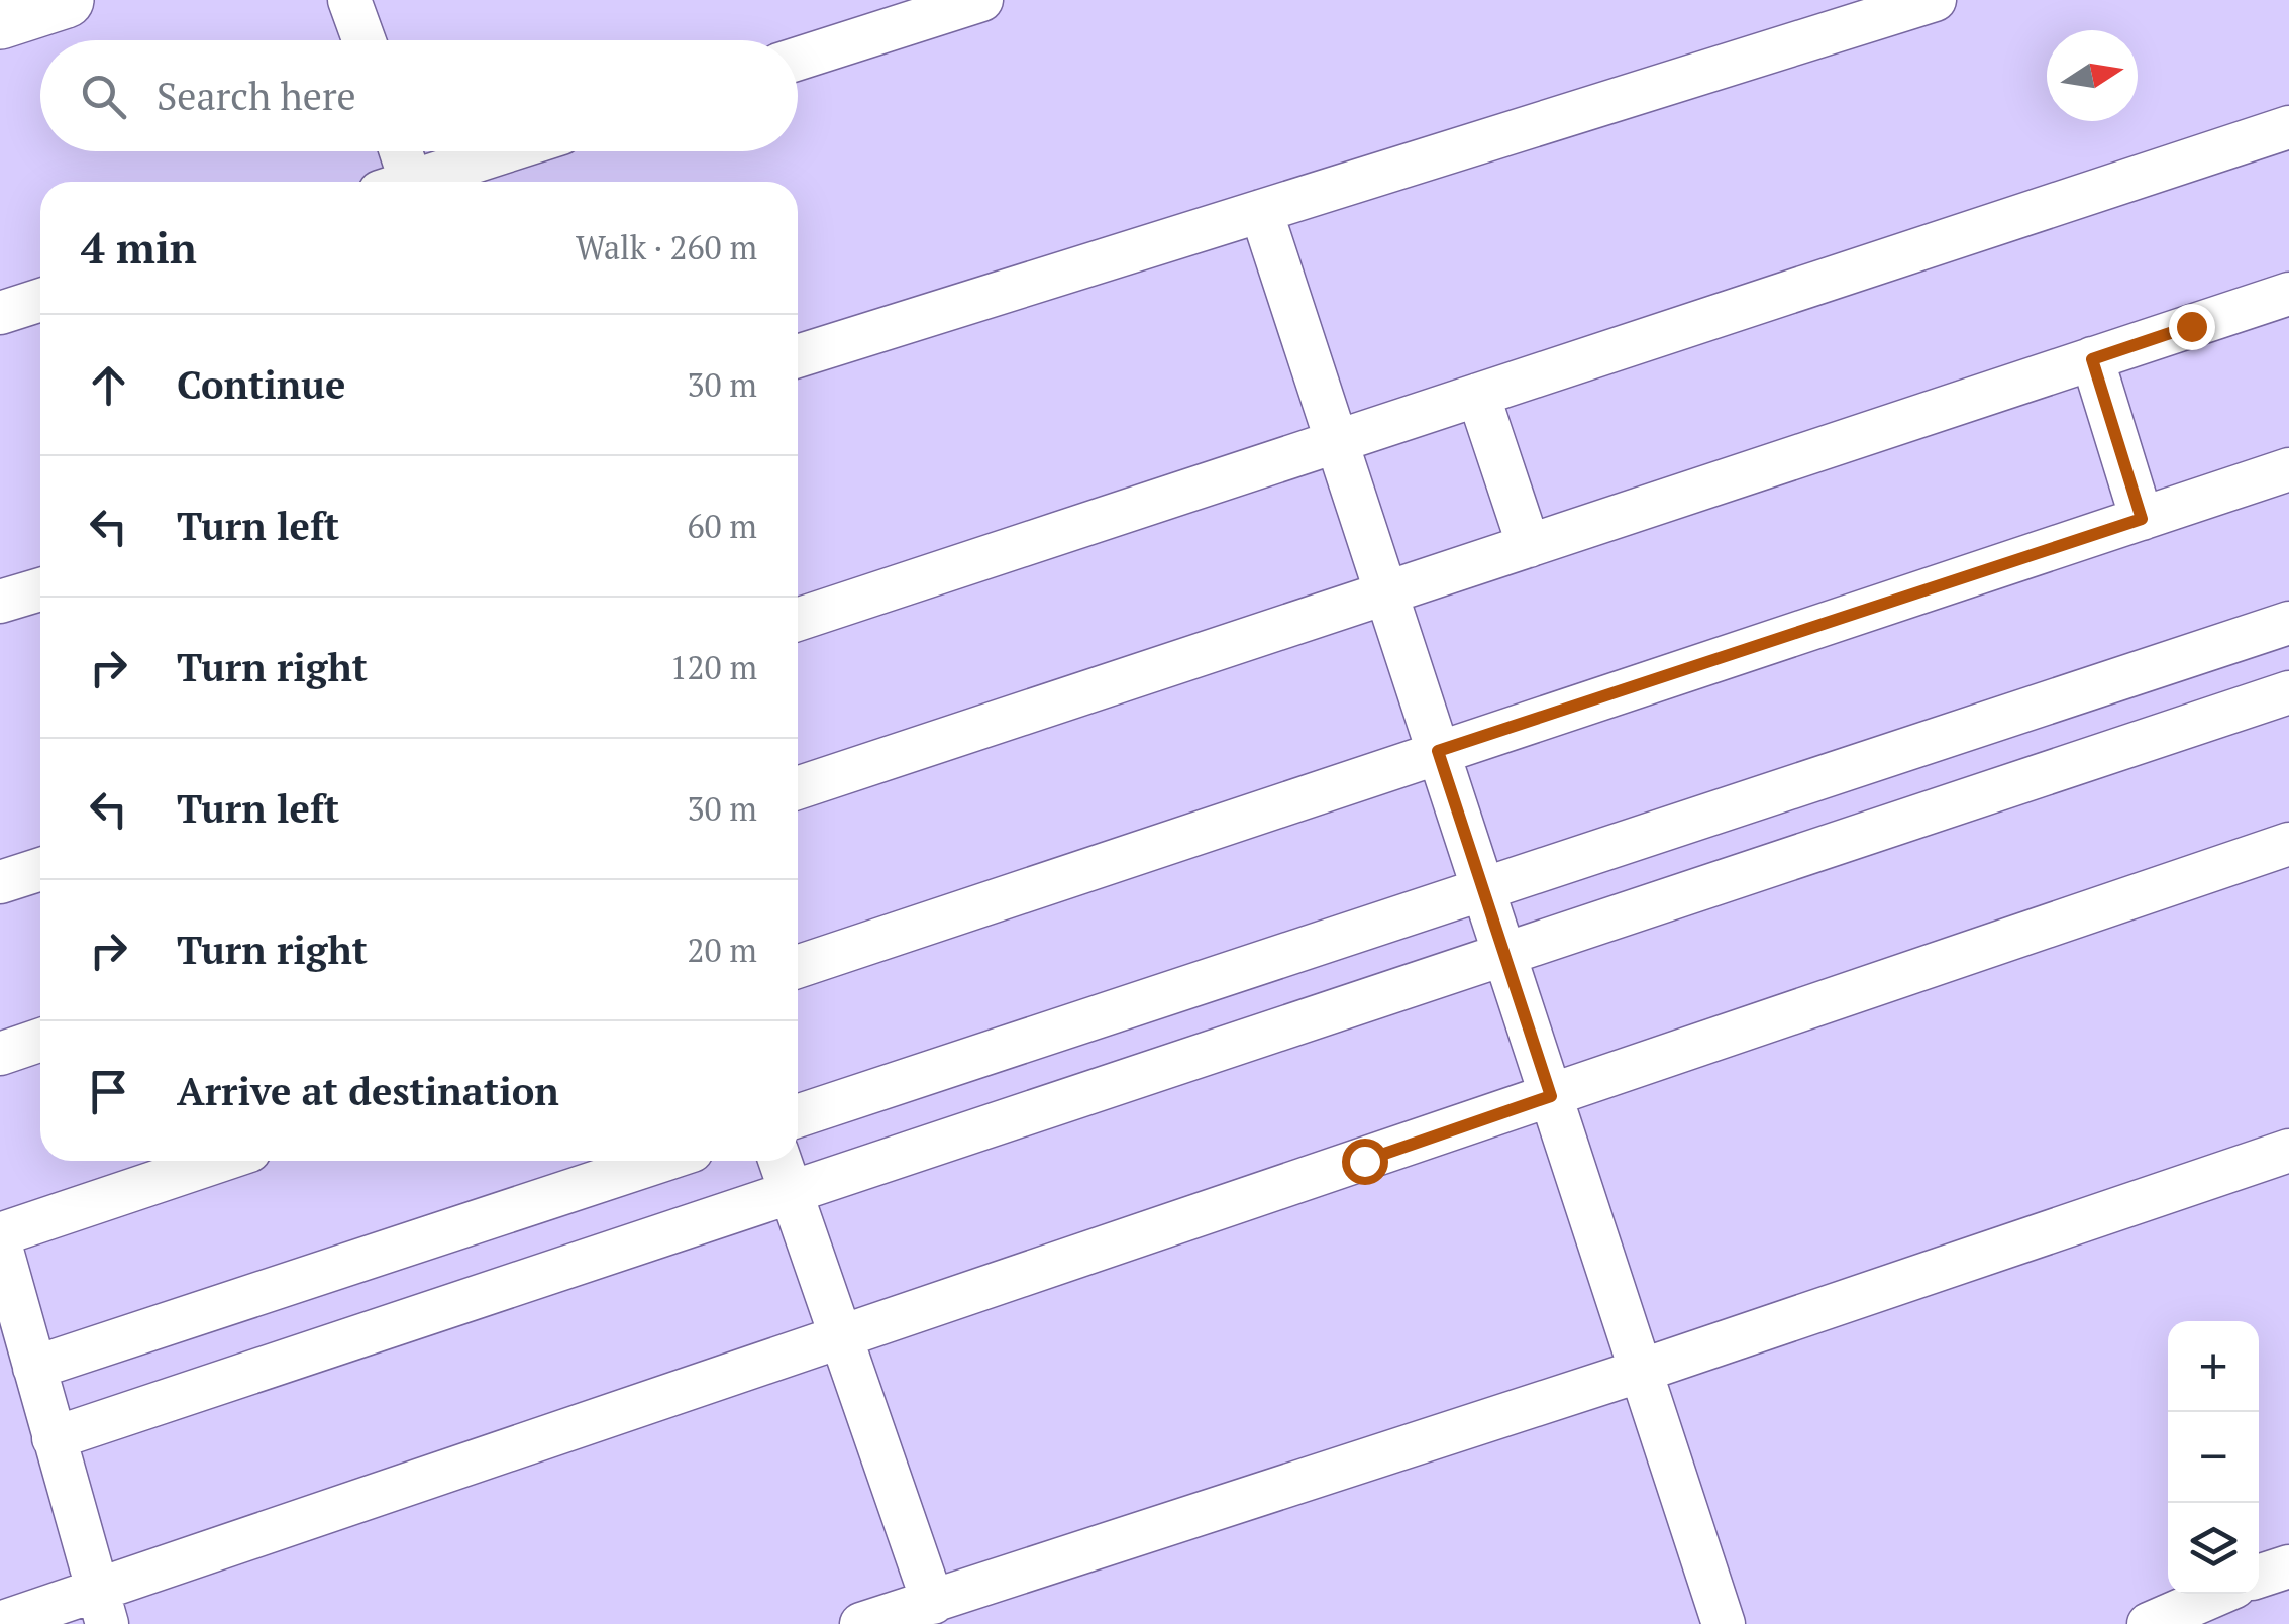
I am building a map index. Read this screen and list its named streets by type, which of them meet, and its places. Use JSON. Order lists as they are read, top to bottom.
{
  "north": "right",
  "page": {
    "search": "Search here",
    "heading": ["4 min", "Walk · 260 m"],
    "list": [
      ["Continue", "30 m"],
      ["Turn left", "60 m"],
      ["Turn right", "120 m"],
      ["Turn left", "30 m"],
      ["Turn right", "20 m"],
      "Arrive at destination"
    ],
    "map_buttons": ["+", "−"]
  }
}
